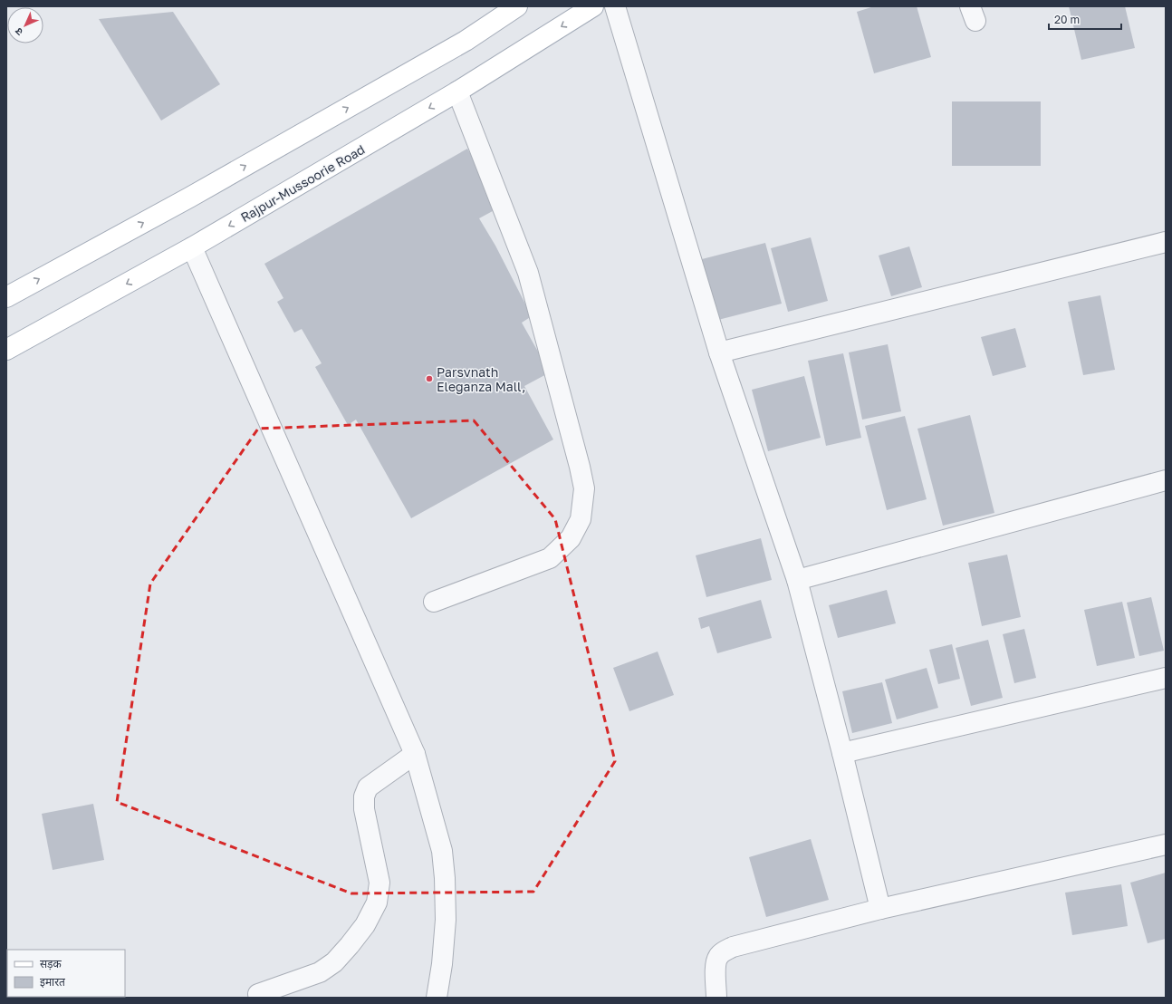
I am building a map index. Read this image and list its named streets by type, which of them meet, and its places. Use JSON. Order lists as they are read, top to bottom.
{
  "streets": {
    "main road": ["Rajpur-Mussoorie Road"]
  },
  "places": ["Parsvnath Eleganza Mall,"],
  "legend": ["सड़क", "इमारत"],
  "scale_bar": "20 m",
  "north": "bottom left"
}
